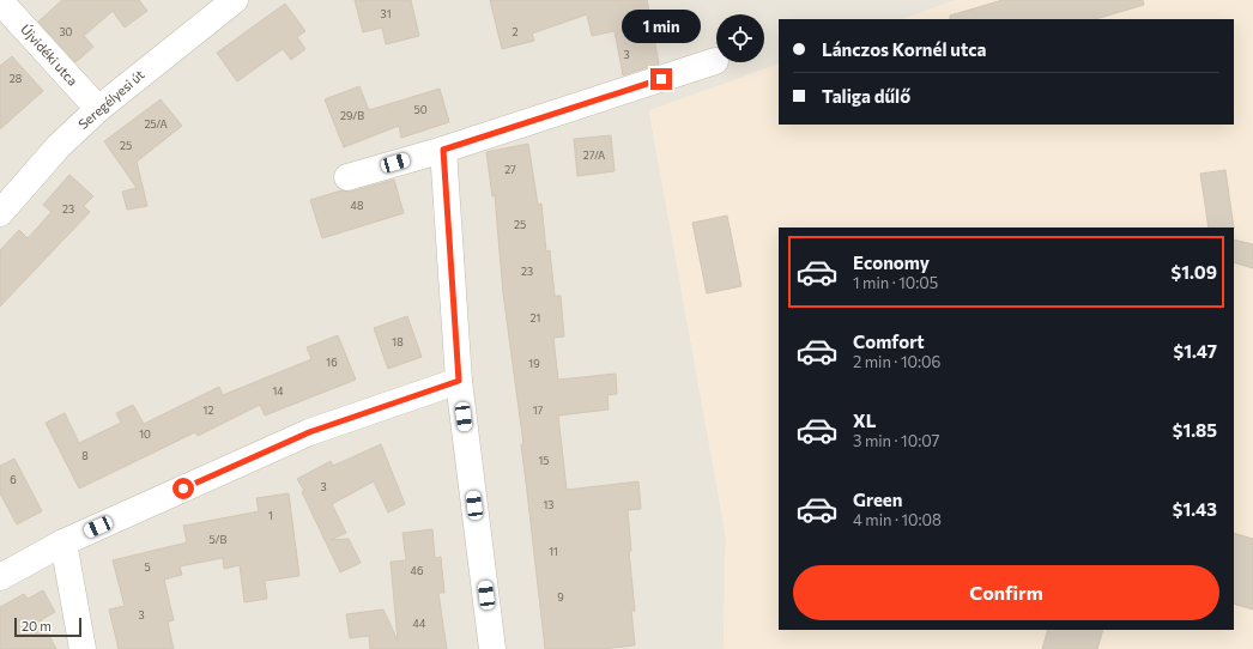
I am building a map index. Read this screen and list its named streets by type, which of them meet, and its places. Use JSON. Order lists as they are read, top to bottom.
{
  "streets": {
    "street": ["Újvidéki utca", "Seregélyesi út"]
  },
  "crossings": [
    ["Újvidéki utca", "Seregélyesi út"]
  ],
  "house_numbers": [
    "31",
    "30",
    "2",
    "3",
    "28",
    "50",
    "29/B",
    "25/A",
    "25",
    "27/A",
    "27",
    "48",
    "23",
    "25",
    "23",
    "21",
    "18",
    "16",
    "19",
    "14",
    "12",
    "17",
    "10",
    "8",
    "15",
    "6",
    "3",
    "13",
    "1",
    "5/B",
    "11",
    "5",
    "46",
    "9",
    "3",
    "44"
  ],
  "scale_bar": "20 m",
  "page": {
    "bubble": "1 min",
    "banner": ["Lánczos Kornél utca", "Taliga dűlő"],
    "list": [
      {
        "name": "Economy",
        "note": "1 min · 10:05",
        "value": "$1.09"
      },
      {
        "name": "Comfort",
        "note": "2 min · 10:06",
        "value": "$1.47"
      },
      {
        "name": "XL",
        "note": "3 min · 10:07",
        "value": "$1.85"
      },
      {
        "name": "Green",
        "note": "4 min · 10:08",
        "value": "$1.43"
      }
    ],
    "buttons": "Confirm",
    "scale": "20 m"
  }
}
